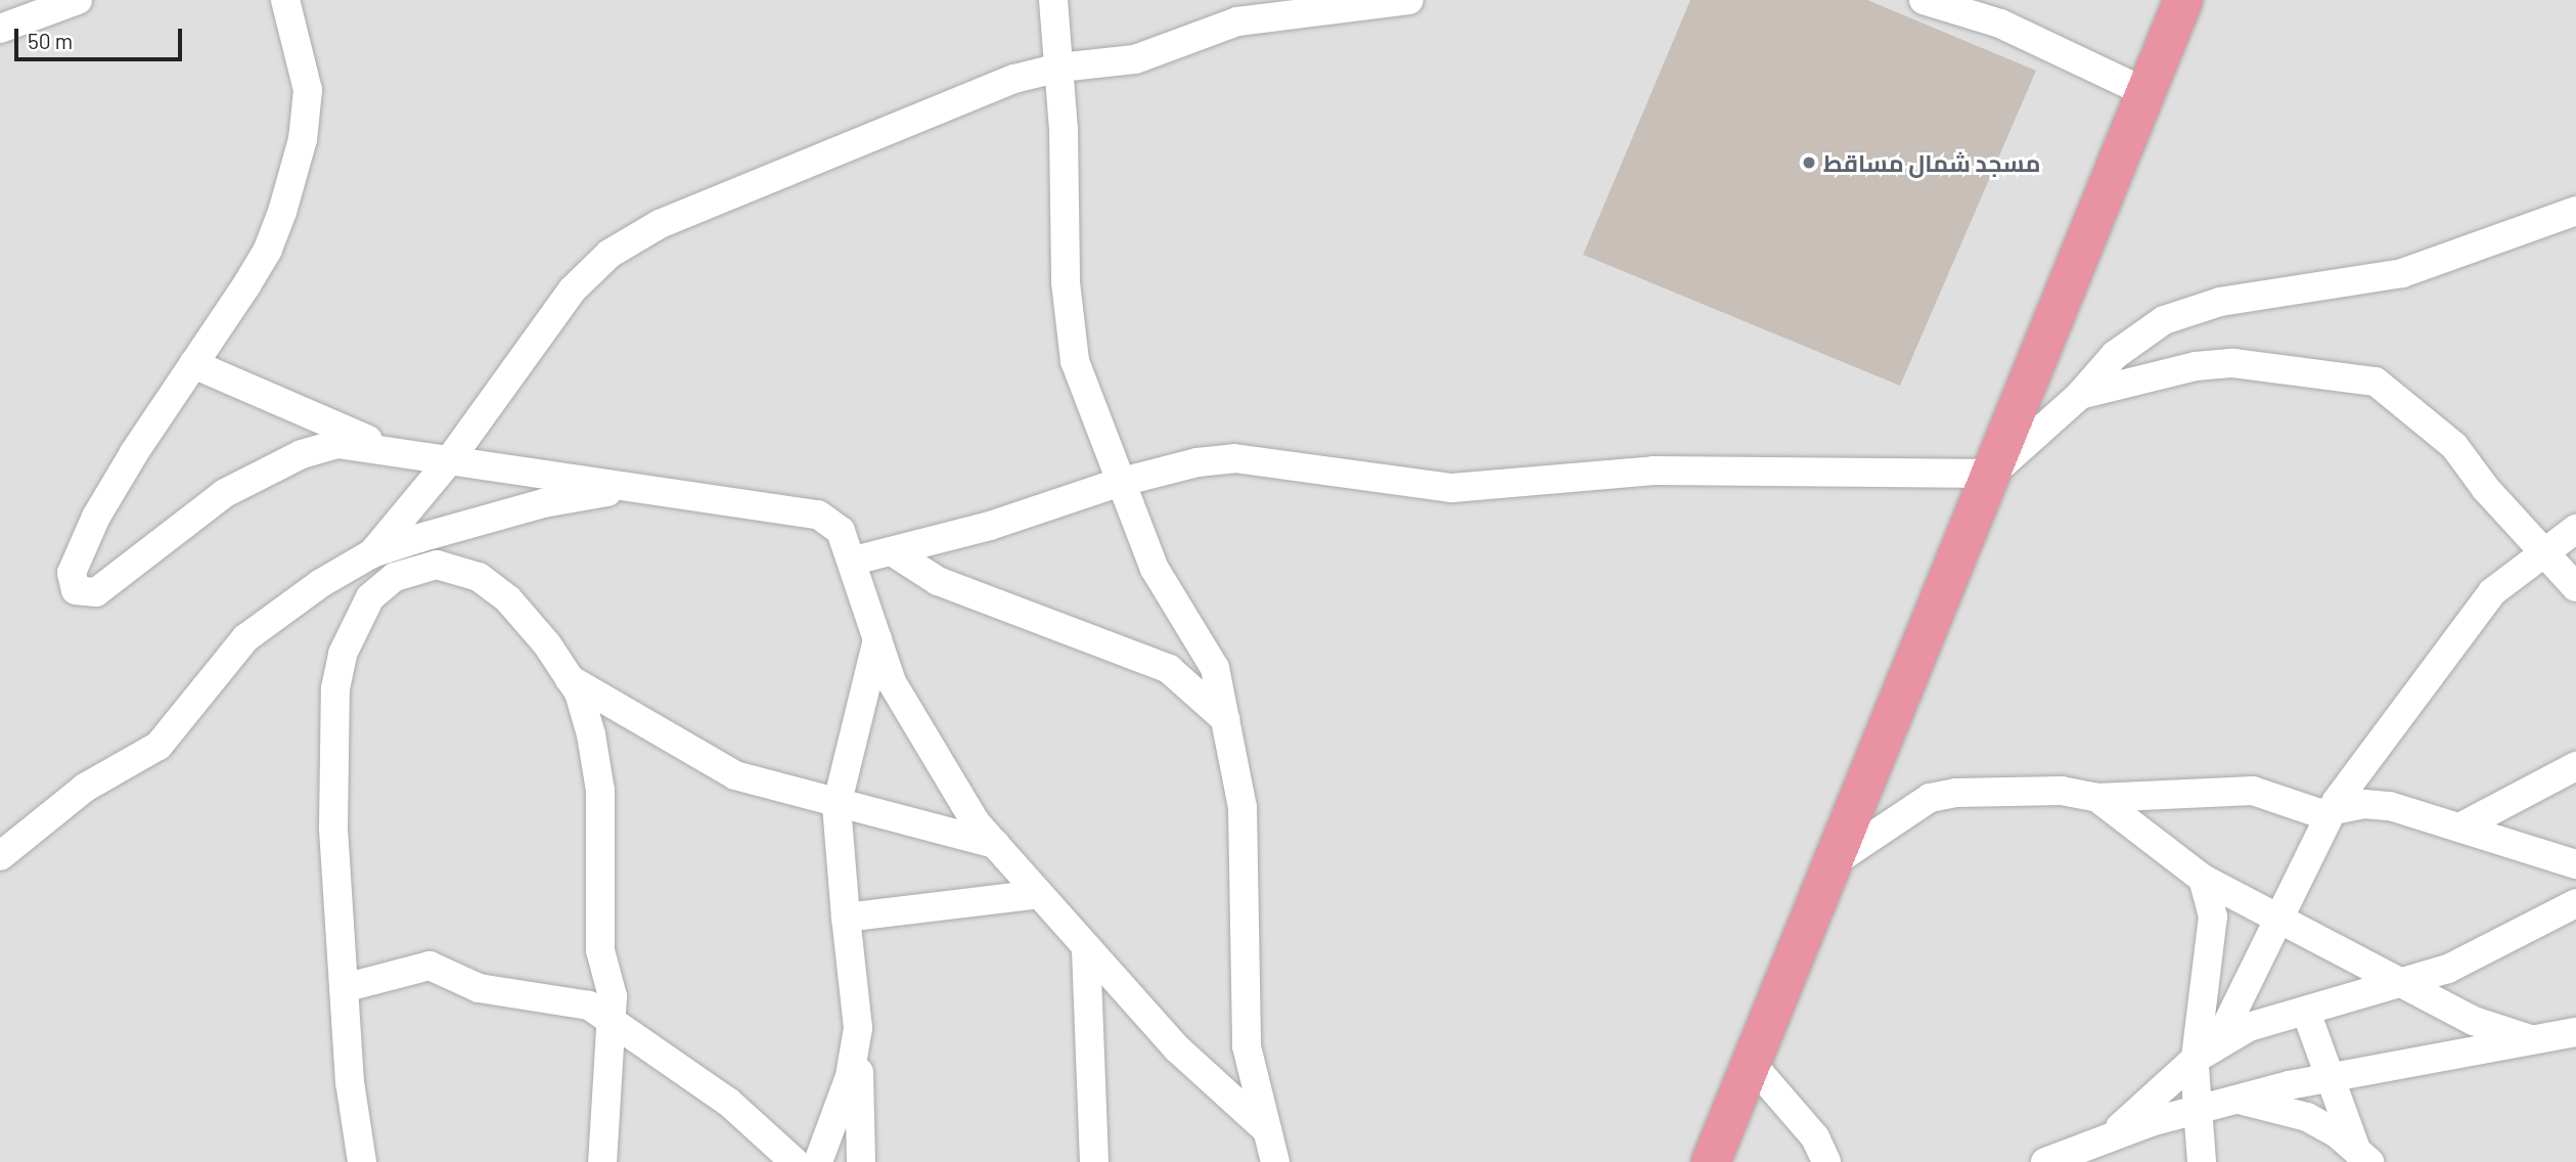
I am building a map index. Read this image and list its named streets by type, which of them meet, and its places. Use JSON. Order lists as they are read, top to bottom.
{
  "places": ["مسجد شمال مساقط"],
  "scale_bar": "50 m"
}
